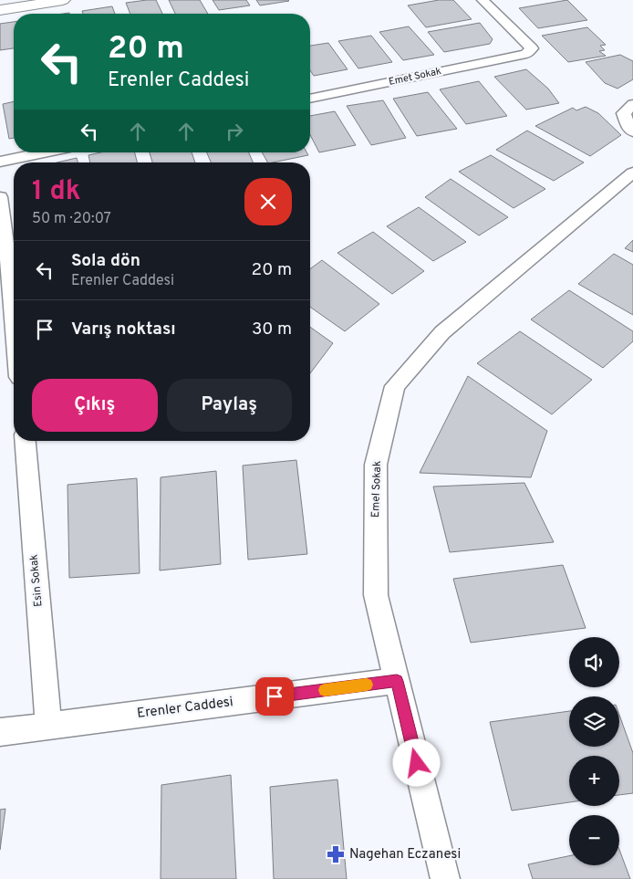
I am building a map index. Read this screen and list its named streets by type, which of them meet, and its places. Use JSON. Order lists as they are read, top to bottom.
{
  "streets": {
    "street": [
      "Emet Sokak",
      "Emel Sokak",
      "Esin Sokak",
      "Erenler Caddesi"
    ]
  },
  "crossings": [
    ["Emel Sokak", "Erenler Caddesi"],
    ["Esin Sokak", "Erenler Caddesi"]
  ],
  "places": {
    "pharmacy": ["Nagehan Eczanesi"]
  },
  "page": {
    "turn": ["20 m", "Erenler Caddesi"],
    "heading": ["1 dk", "50 m · 20:07"],
    "list": [
      {
        "name": "Sola dön",
        "note": "Erenler Caddesi",
        "value": "20 m"
      },
      {
        "name": "Varış noktası",
        "value": "30 m"
      }
    ],
    "buttons": ["Çıkış", "Paylaş"],
    "map_buttons": ["+", "−"]
  }
}
